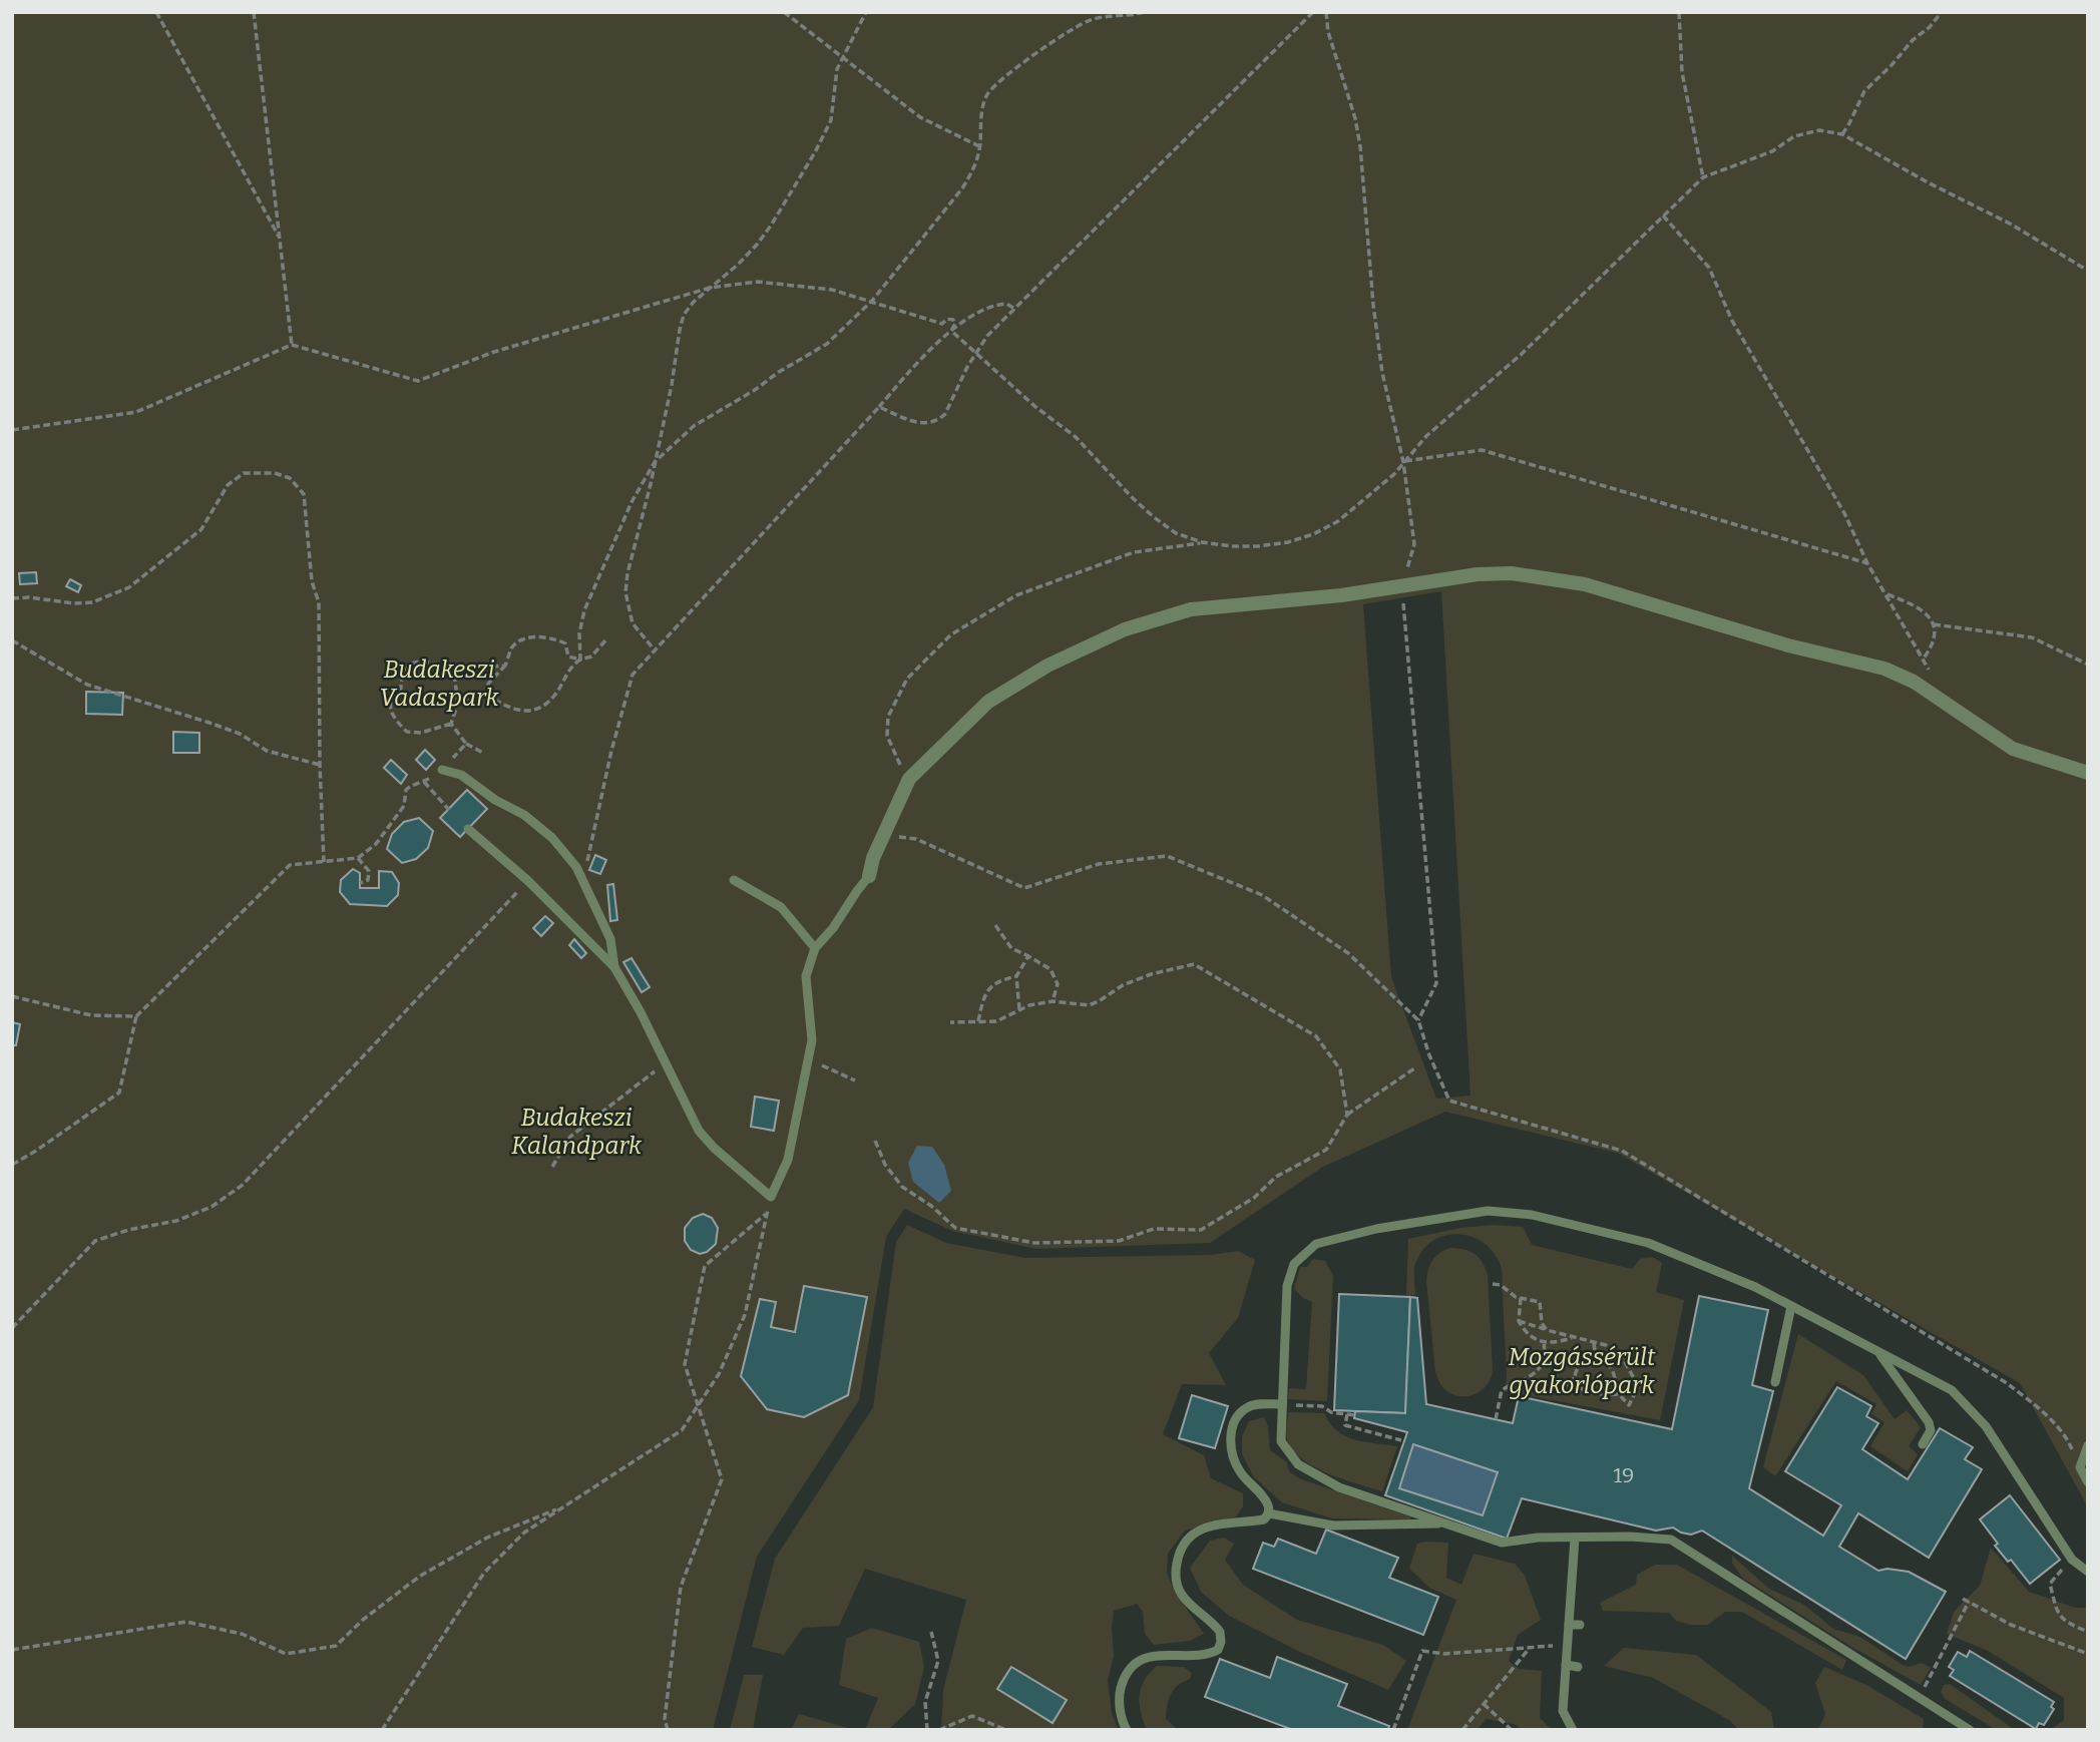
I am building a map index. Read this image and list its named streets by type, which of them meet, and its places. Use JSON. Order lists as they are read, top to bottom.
{
  "parks": ["Budakeszi Vadaspark", "Budakeszi Kalandpark", "Mozgássérült gyakorlópark"],
  "house_numbers": ["19"]
}
